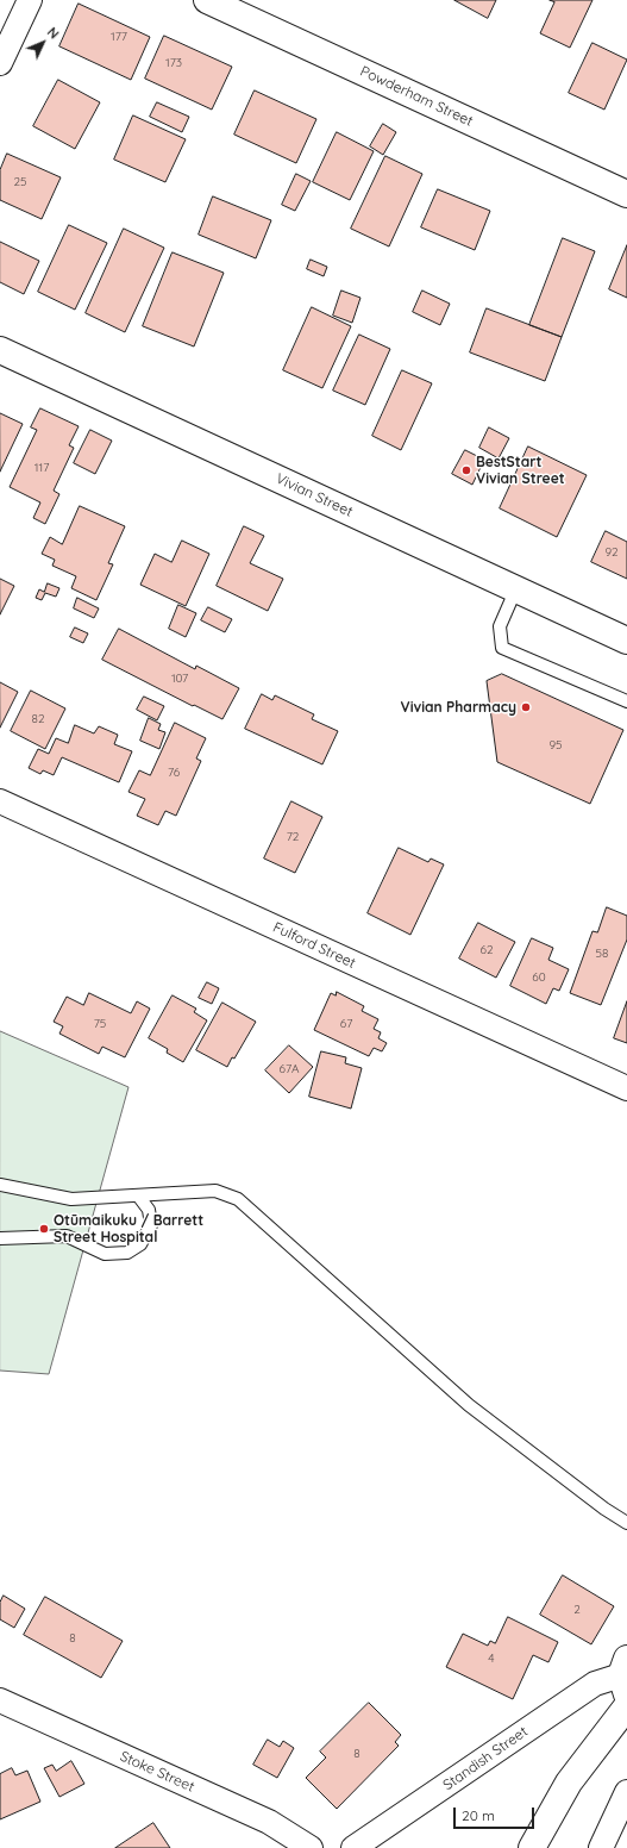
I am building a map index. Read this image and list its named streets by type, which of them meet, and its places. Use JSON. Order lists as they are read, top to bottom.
{
  "streets": {
    "main road": ["Powderham Street", "Vivian Street"],
    "street": ["Fulford Street", "Standish Street", "Stoke Street"]
  },
  "places": ["BestStart Vivian Street", "Vivian Pharmacy", "Otūmaikuku / Barrett Street Hospital"],
  "house_numbers": [
    "177",
    "173",
    "25",
    "117",
    "92",
    "107",
    "82",
    "95",
    "76",
    "72",
    "62",
    "58",
    "60",
    "75",
    "67",
    "67A",
    "2",
    "8",
    "4",
    "8"
  ],
  "scale_bar": "20 m",
  "north": "top right"
}
